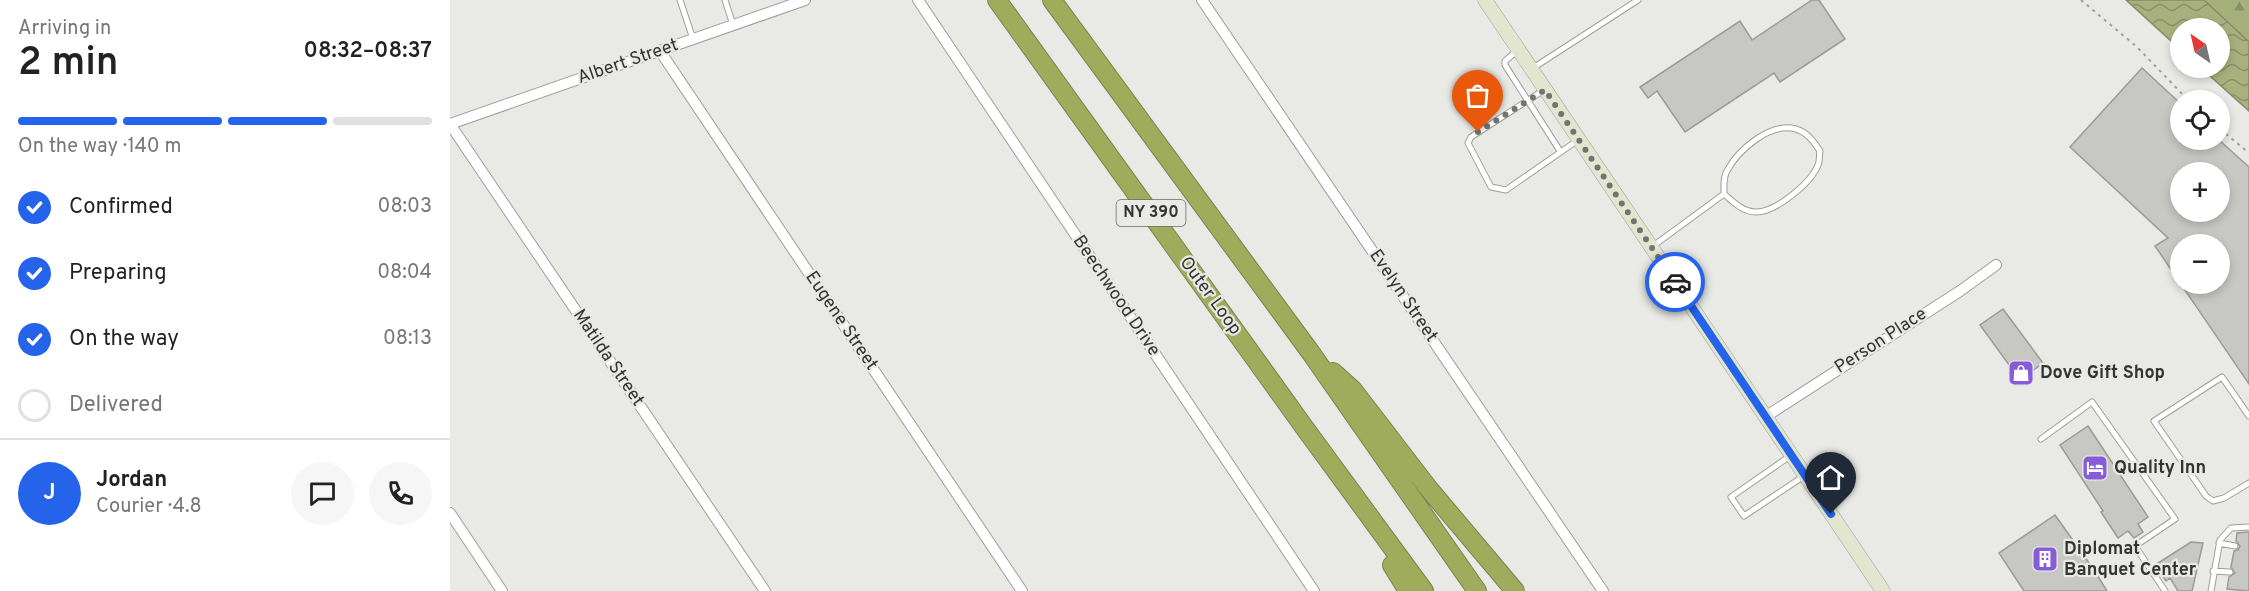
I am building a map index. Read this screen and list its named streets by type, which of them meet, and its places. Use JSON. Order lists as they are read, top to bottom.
{
  "streets": {
    "highway": ["NY 390", "Outer Loop"],
    "street": [
      "Albert Street",
      "Beechwood Drive",
      "Evelyn Street",
      "Eugene Street",
      "Person Place",
      "Matilda Street"
    ]
  },
  "crossings": [
    ["Albert Street", "Eugene Street"],
    ["Albert Street", "Matilda Street"]
  ],
  "places": {
    "shop": ["Dove Gift Shop"],
    "hotel": ["Quality Inn"],
    "building": ["Diplomat Banquet Center"]
  },
  "north": "top left",
  "page": {
    "heading": ["2 min", "Arriving in", "08:32–08:37"],
    "panel": ["Jordan", "Courier · 4.8"],
    "map_buttons": ["+", "−"],
    "bar": "On the way · 140 m",
    "list": [
      ["Confirmed", "08:03"],
      ["Preparing", "08:04"],
      ["On the way", "08:13"],
      "Delivered"
    ],
    "round": "J"
  }
}
